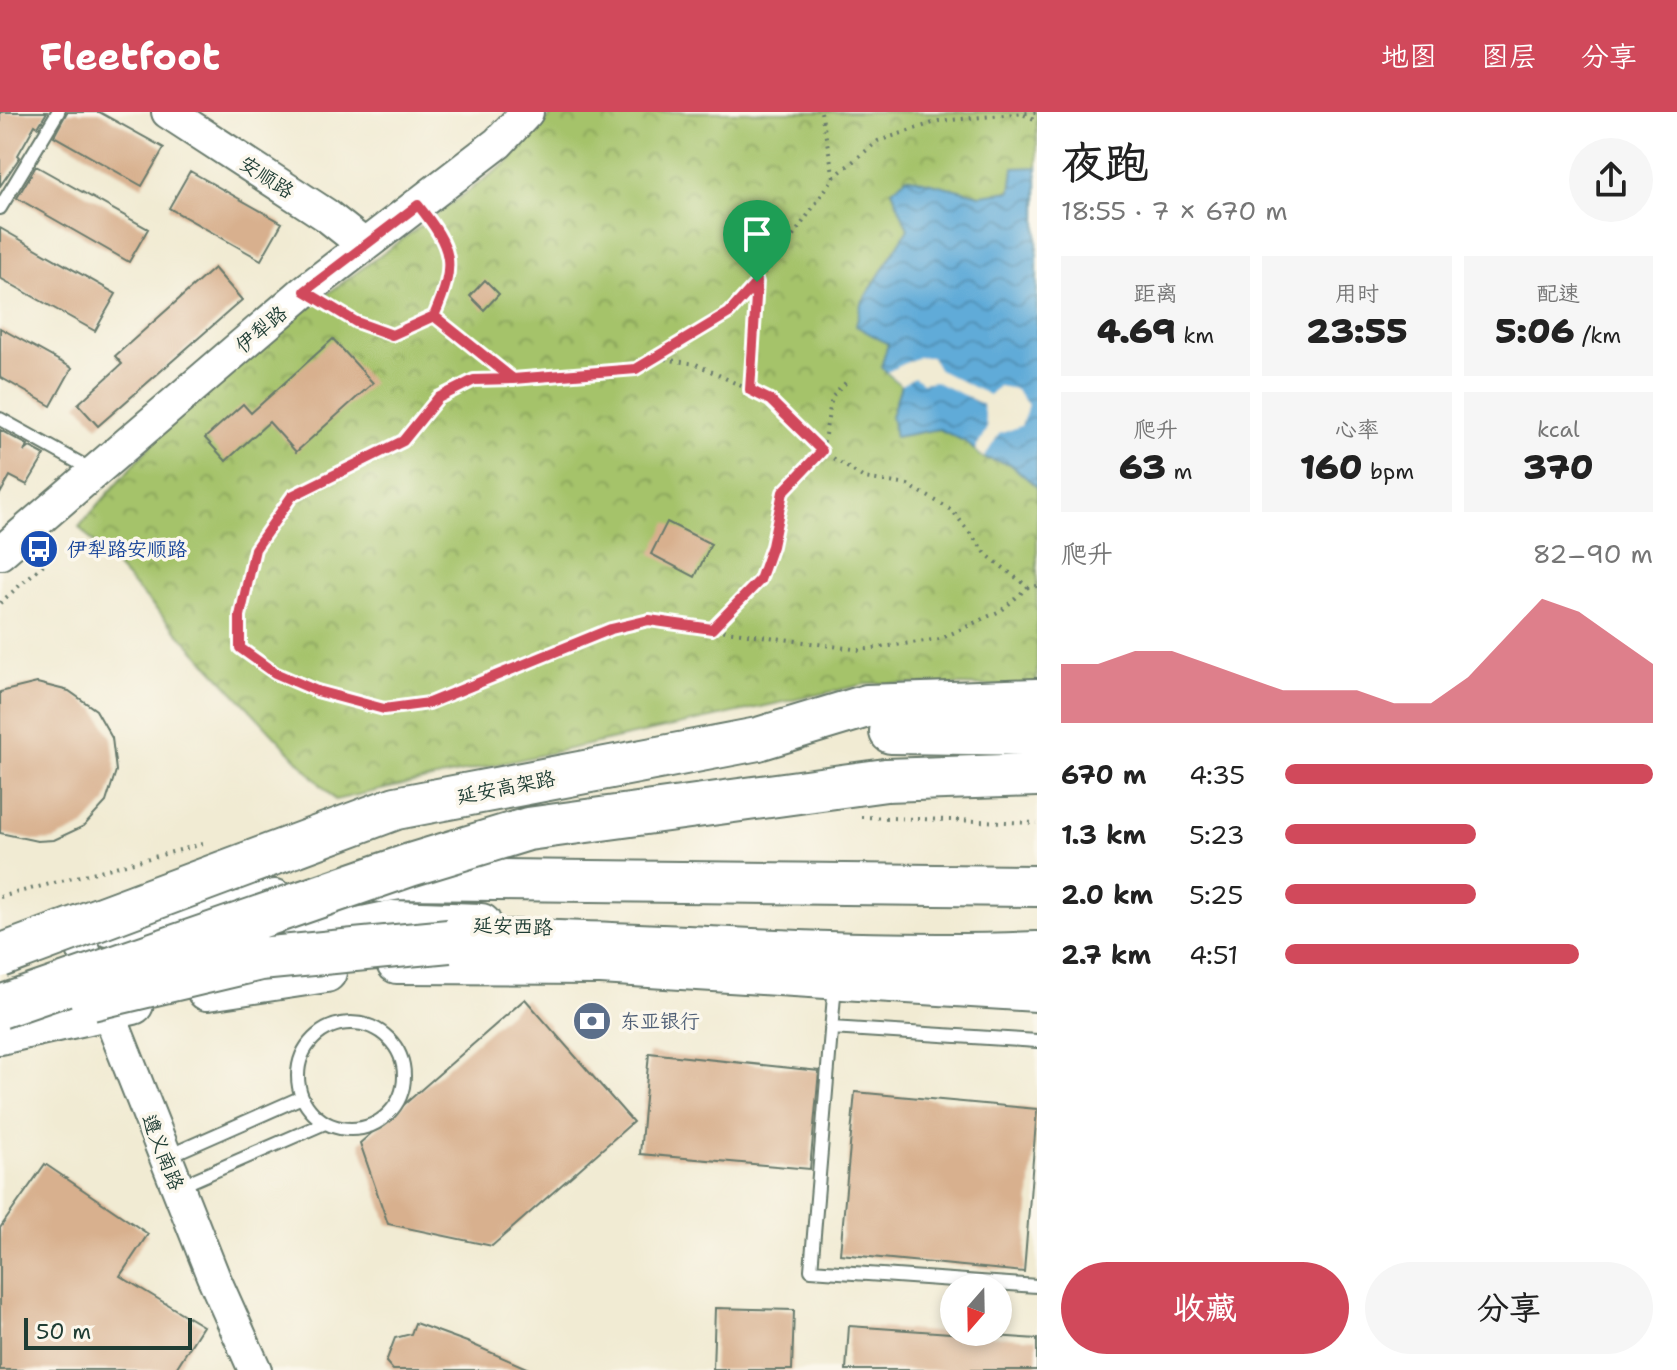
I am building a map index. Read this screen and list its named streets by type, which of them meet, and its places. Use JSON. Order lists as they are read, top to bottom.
{
  "streets": {
    "highway": ["延安高架路"],
    "main road": ["延安西路"],
    "street": ["安顺路", "伊犁路", "遵义南路"]
  },
  "crossings": [
    ["安顺路", "伊犁路"],
    ["延安西路", "遵义南路"]
  ],
  "places": {
    "bus stop": ["伊犁路安顺路"],
    "bank": ["东亚银行"]
  },
  "scale_bar": "50 m",
  "north": "bottom",
  "page": {
    "header": "Fleetfoot",
    "nav": ["地图", "图层", "分享"],
    "heading": ["夜跑", "18:55 · 7 × 670 m"],
    "stats": [
      ["距离", "4.69 km"],
      ["用时", "23:55"],
      ["配速", "5:06 /km"],
      ["爬升", "63 m"],
      ["心率", "160 bpm"],
      ["kcal", "370"]
    ],
    "chart": ["爬升", "82–90 m"],
    "list": [
      {
        "name": "670 m",
        "note": "4:35"
      },
      {
        "name": "1.3 km",
        "note": "5:23"
      },
      {
        "name": "2.0 km",
        "note": "5:25"
      },
      {
        "name": "2.7 km",
        "note": "4:51"
      }
    ],
    "buttons": ["收藏", "分享"],
    "scale": "50 m"
  }
}
